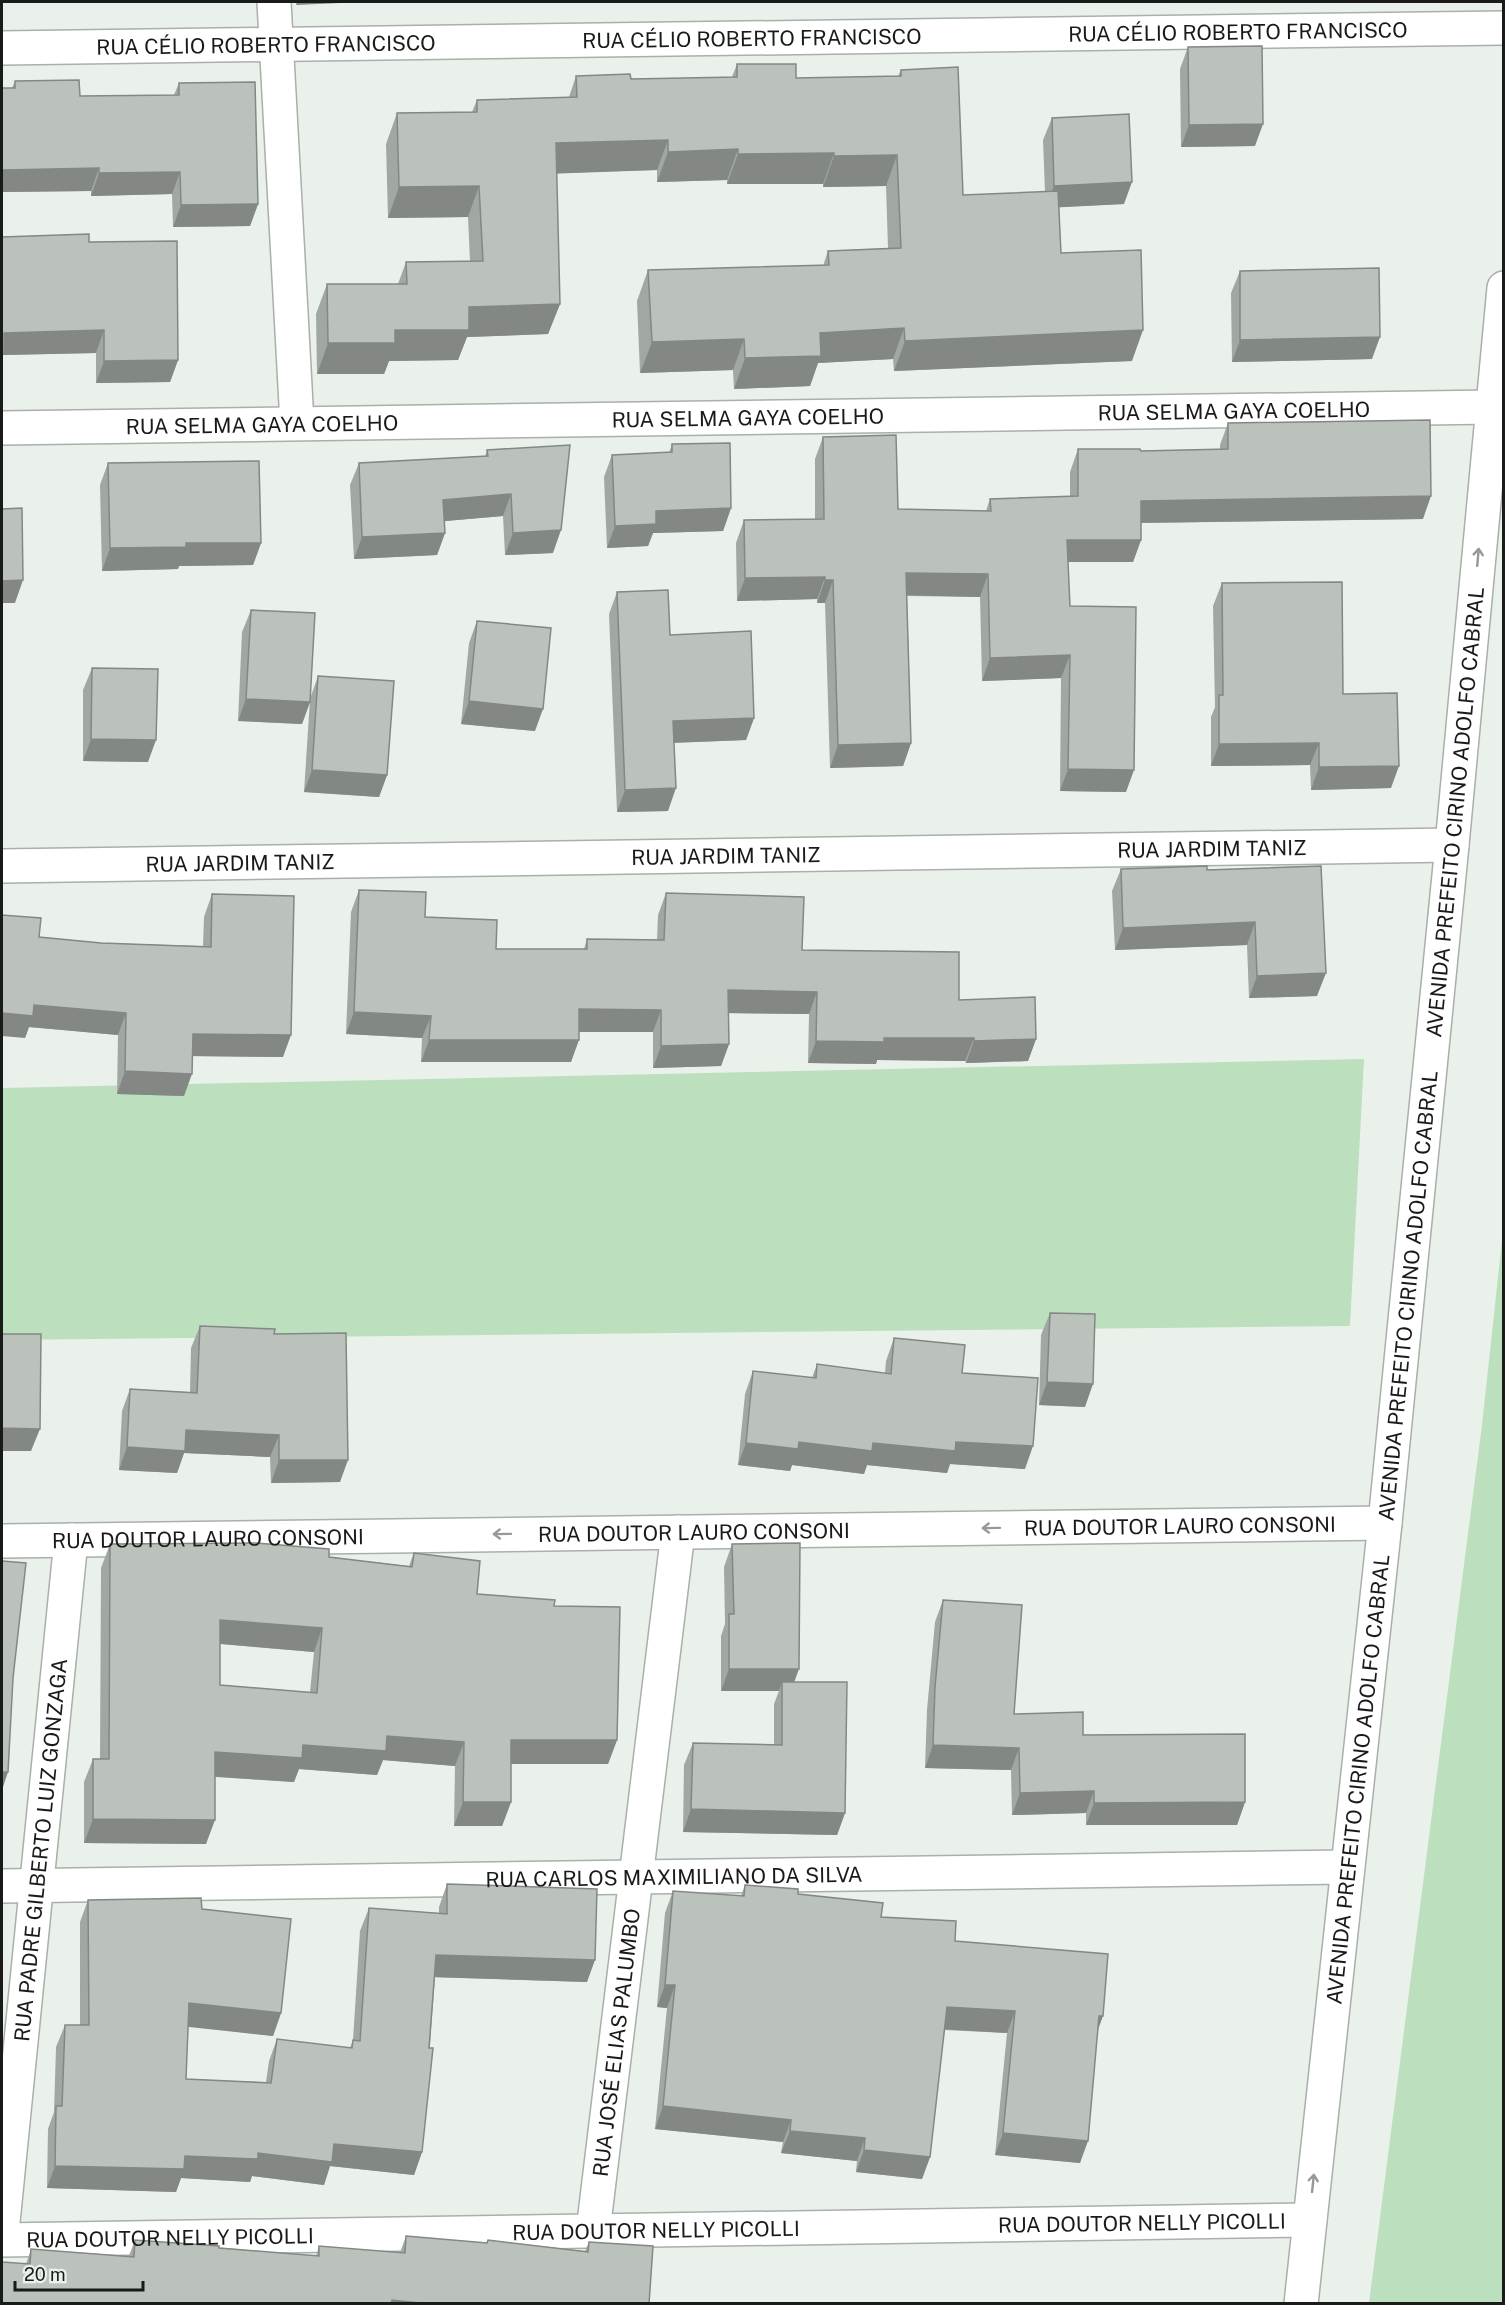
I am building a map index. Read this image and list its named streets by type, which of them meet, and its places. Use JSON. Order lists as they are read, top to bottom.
{
  "streets": {
    "street": [
      "RUA CÉLIO ROBERTO FRANCISCO",
      "RUA SELMA GAYA COELHO",
      "AVENIDA PREFEITO CIRINO ADOLFO CABRAL",
      "RUA JARDIM TANIZ",
      "RUA DOUTOR LAURO CONSONI",
      "RUA PADRE GILBERTO LUIZ GONZAGA",
      "RUA CARLOS MAXIMILIANO DA SILVA",
      "RUA JOSÉ ELIAS PALUMBO",
      "RUA DOUTOR NELLY PICOLLI"
    ]
  },
  "crossings": [
    ["RUA SELMA GAYA COELHO", "AVENIDA PREFEITO CIRINO ADOLFO CABRAL"],
    ["AVENIDA PREFEITO CIRINO ADOLFO CABRAL", "RUA JARDIM TANIZ"],
    ["AVENIDA PREFEITO CIRINO ADOLFO CABRAL", "RUA DOUTOR LAURO CONSONI"],
    ["AVENIDA PREFEITO CIRINO ADOLFO CABRAL", "RUA CARLOS MAXIMILIANO DA SILVA"],
    ["AVENIDA PREFEITO CIRINO ADOLFO CABRAL", "RUA DOUTOR NELLY PICOLLI"],
    ["RUA DOUTOR LAURO CONSONI", "RUA PADRE GILBERTO LUIZ GONZAGA"],
    ["RUA DOUTOR LAURO CONSONI", "RUA JOSÉ ELIAS PALUMBO"],
    ["RUA PADRE GILBERTO LUIZ GONZAGA", "RUA CARLOS MAXIMILIANO DA SILVA"],
    ["RUA CARLOS MAXIMILIANO DA SILVA", "RUA JOSÉ ELIAS PALUMBO"],
    ["RUA JOSÉ ELIAS PALUMBO", "RUA DOUTOR NELLY PICOLLI"]
  ],
  "one_way": ["AVENIDA PREFEITO CIRINO ADOLFO CABRAL", "RUA DOUTOR LAURO CONSONI"],
  "scale_bar": "20 m"
}
